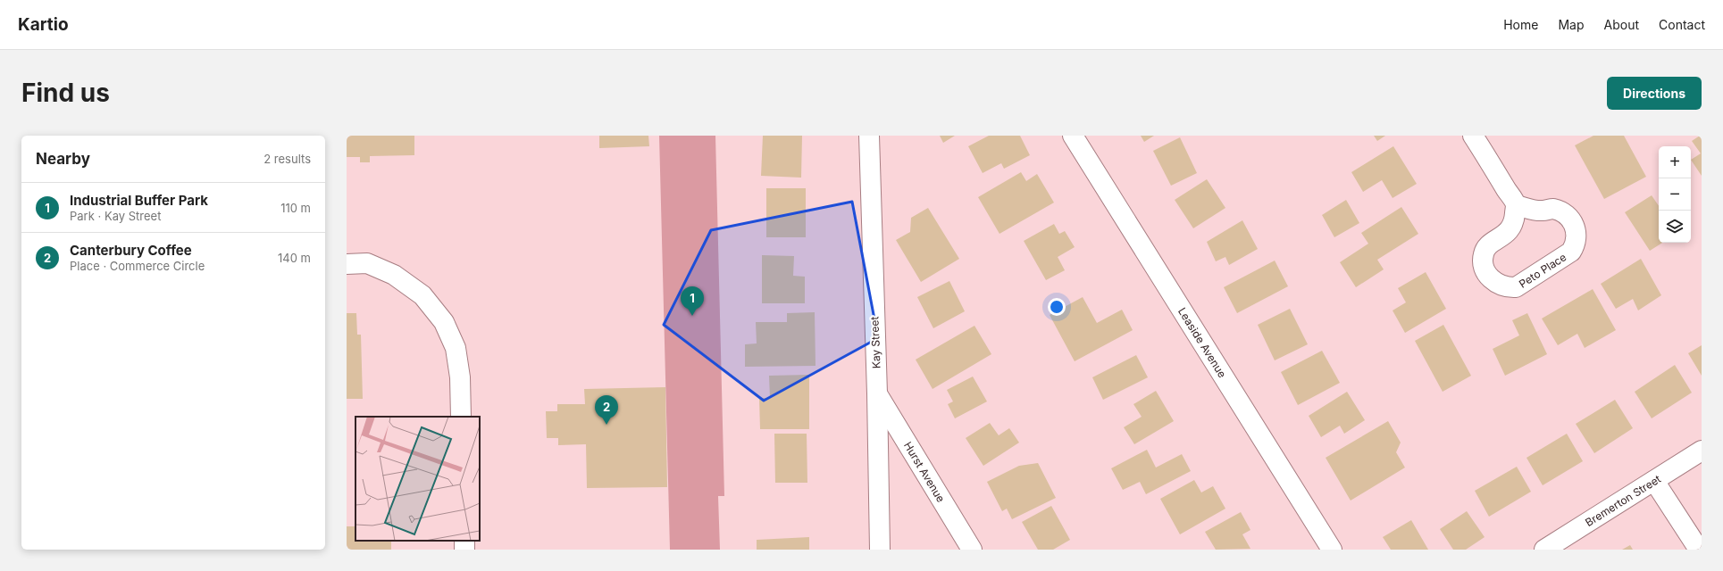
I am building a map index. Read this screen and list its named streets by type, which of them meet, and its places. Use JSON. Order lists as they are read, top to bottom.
{
  "streets": {
    "street": [
      "Peto Place",
      "Kay Street",
      "Leaside Avenue",
      "Hurst Avenue",
      "Bremerton Street"
    ]
  },
  "crossings": [
    ["Kay Street", "Hurst Avenue"]
  ],
  "page": {
    "header": "Kartio",
    "nav": [
      "Home",
      "Map",
      "About",
      "Contact"
    ],
    "buttons": "Directions",
    "title": "Find us",
    "heading": ["Nearby", "2 results"],
    "map_buttons": ["+", "−"],
    "list": [
      {
        "mark": "1",
        "name": "Industrial Buffer Park",
        "note": "Park · Kay Street",
        "value": "110 m"
      },
      {
        "mark": "2",
        "name": "Canterbury Coffee",
        "note": "Place · Commerce Circle",
        "value": "140 m"
      }
    ],
    "pins": ["1", "2"]
  }
}
